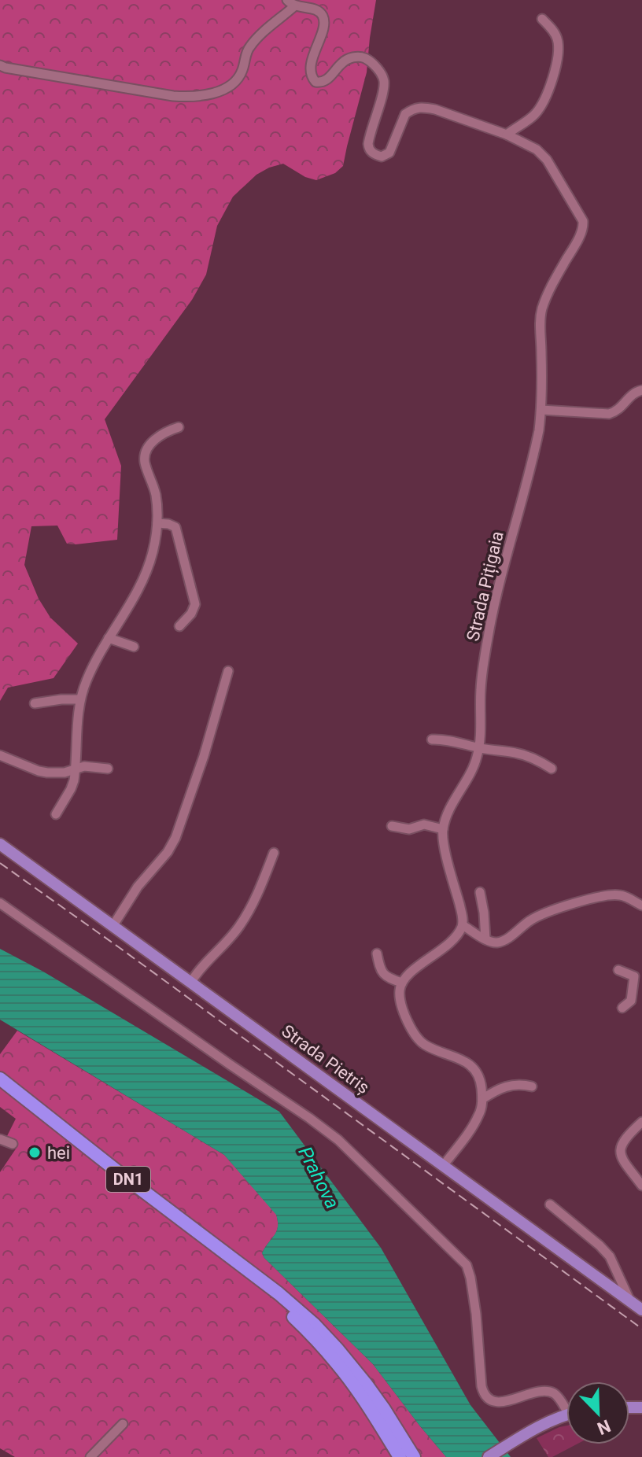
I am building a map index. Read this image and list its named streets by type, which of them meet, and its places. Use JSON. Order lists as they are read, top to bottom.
{
  "streets": {
    "highway": ["DN1"],
    "main road": ["Strada Pietriș"],
    "street": ["Strada Pițigaia"]
  },
  "water": ["Prahova"],
  "places": ["hei"],
  "north": "bottom right"
}
